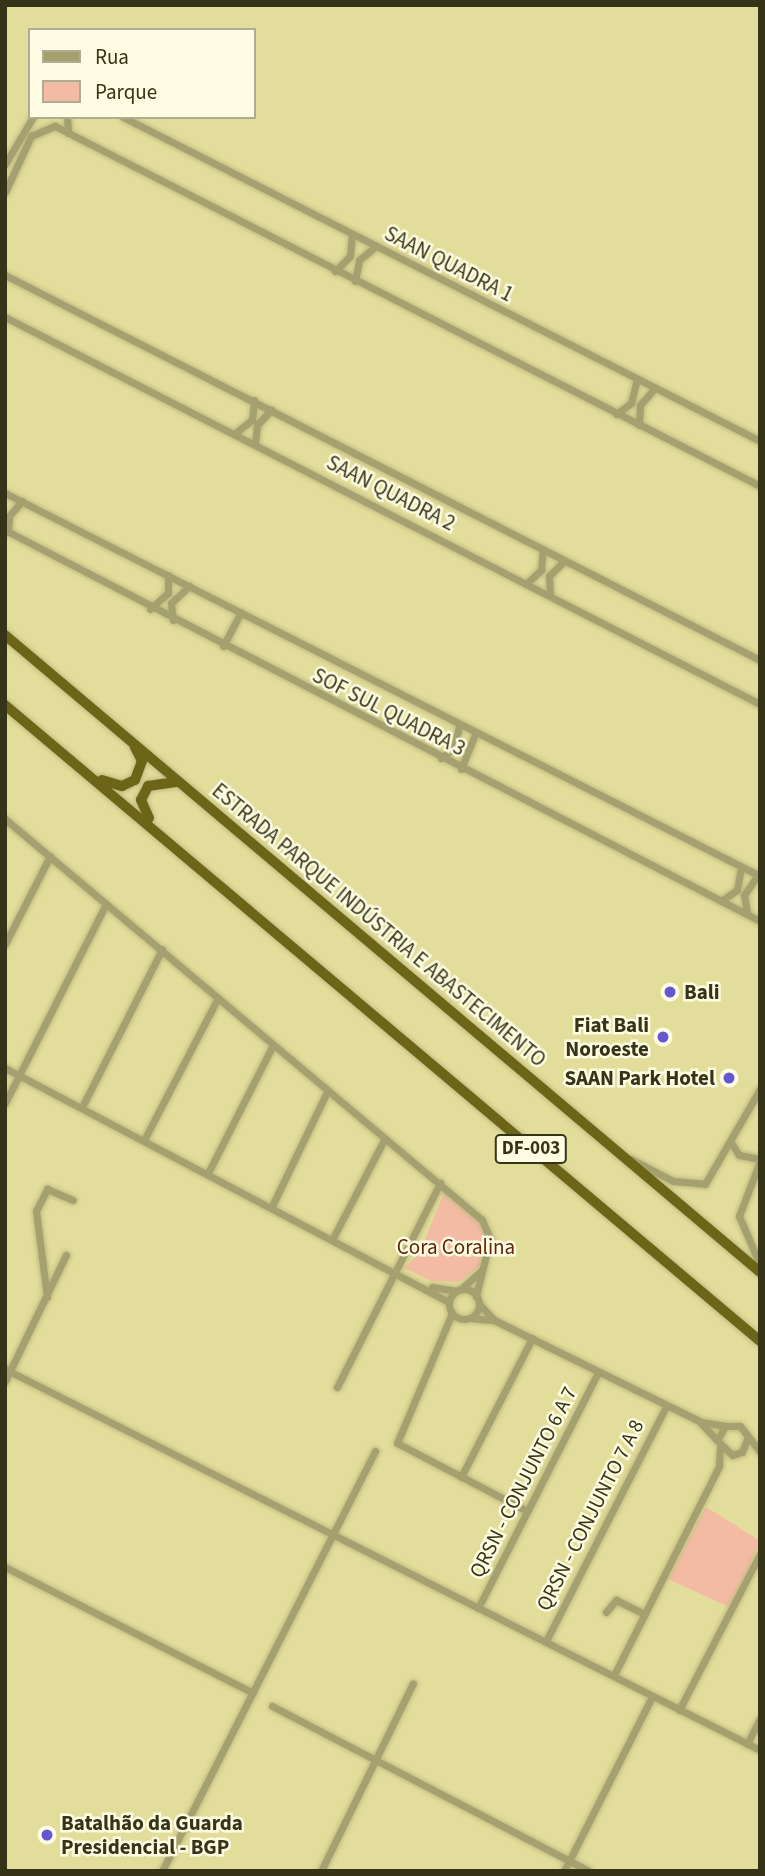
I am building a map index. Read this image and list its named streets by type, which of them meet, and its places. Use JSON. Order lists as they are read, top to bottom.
{
  "streets": {
    "highway": ["ESTRADA PARQUE INDÚSTRIA E ABASTECIMENTO", "DF-003"],
    "street": [
      "SAAN QUADRA 1",
      "SAAN QUADRA 2",
      "SOF SUL QUADRA 3",
      "QRSN - CONJUNTO 6 A 7",
      "QRSN - CONJUNTO 7 A 8"
    ]
  },
  "parks": ["Cora Coralina"],
  "places": [
    "Bali",
    "Fiat Bali Noroeste",
    "SAAN Park Hotel",
    "Batalhão da Guarda Presidencial - BGP"
  ],
  "legend": ["Rua", "Parque"]
}
